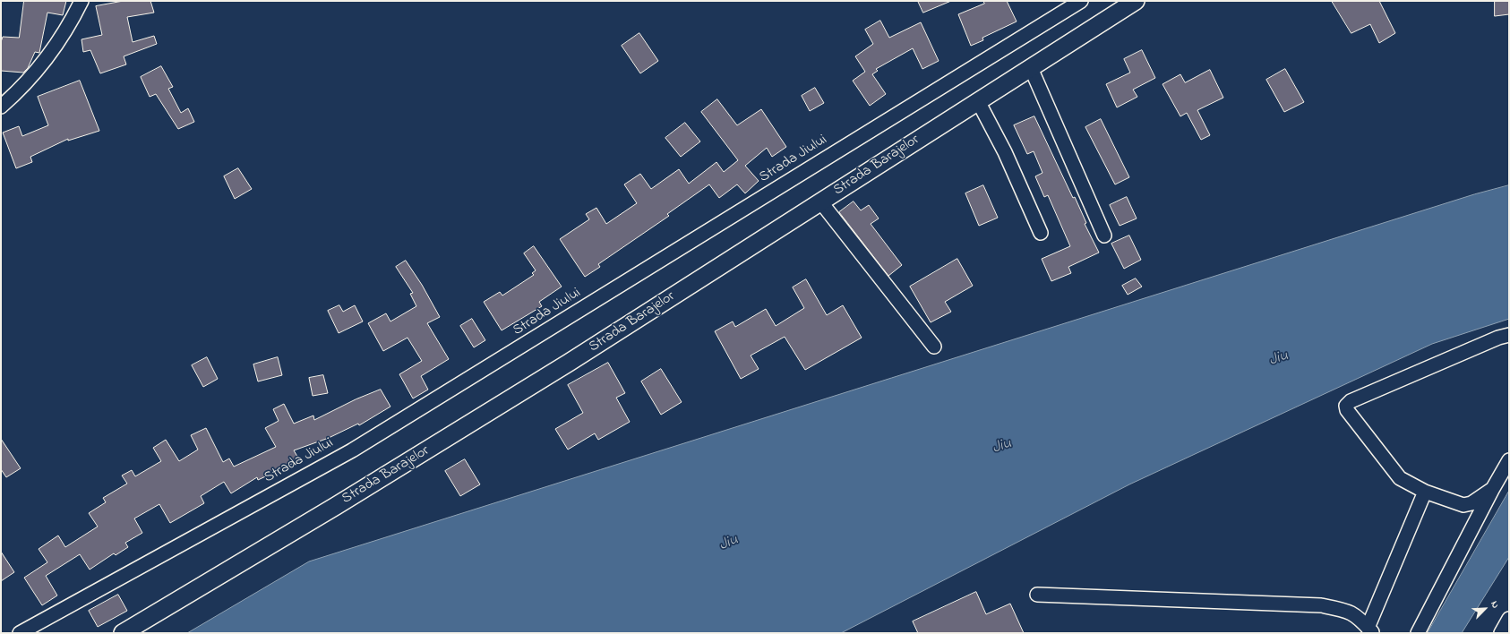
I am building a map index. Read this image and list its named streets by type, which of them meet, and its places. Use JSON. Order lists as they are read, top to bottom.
{
  "streets": {
    "main road": ["Strada Barajelor"],
    "street": ["Strada Jiului"]
  },
  "water": ["Jiu"],
  "north": "top right"
}
